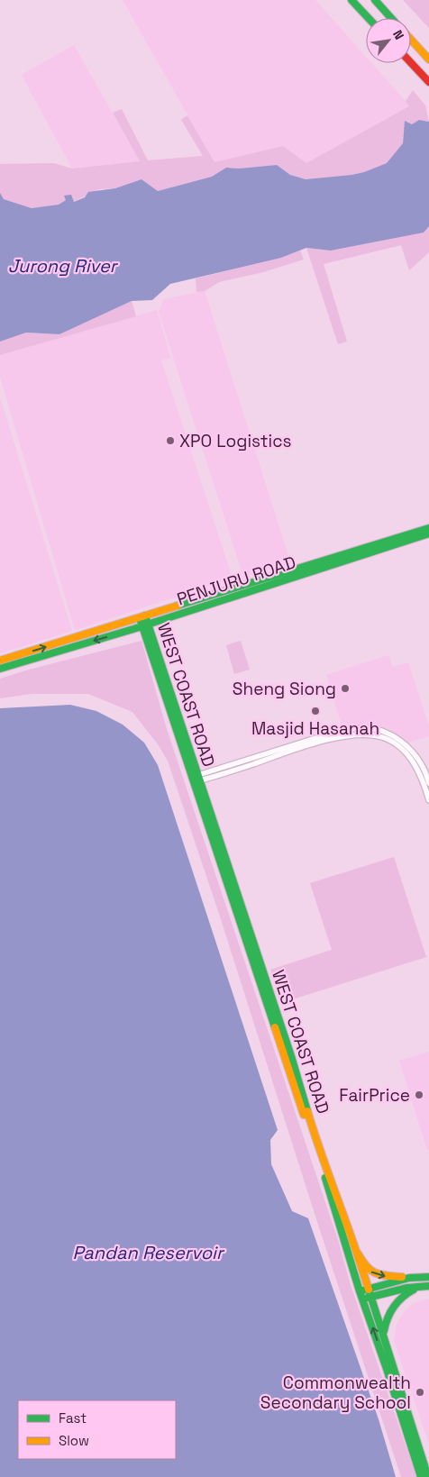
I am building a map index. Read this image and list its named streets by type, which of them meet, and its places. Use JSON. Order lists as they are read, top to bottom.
{
  "streets": {
    "main road": ["PENJURU ROAD", "WEST COAST ROAD"]
  },
  "crossings": [
    ["PENJURU ROAD", "WEST COAST ROAD"]
  ],
  "water": ["Jurong River", "Pandan Reservoir"],
  "places": [
    "XPO Logistics",
    "Sheng Siong",
    "Masjid Hasanah",
    "FairPrice",
    "Commonwealth Secondary School"
  ],
  "legend": ["Fast", "Slow"],
  "north": "top right"
}
